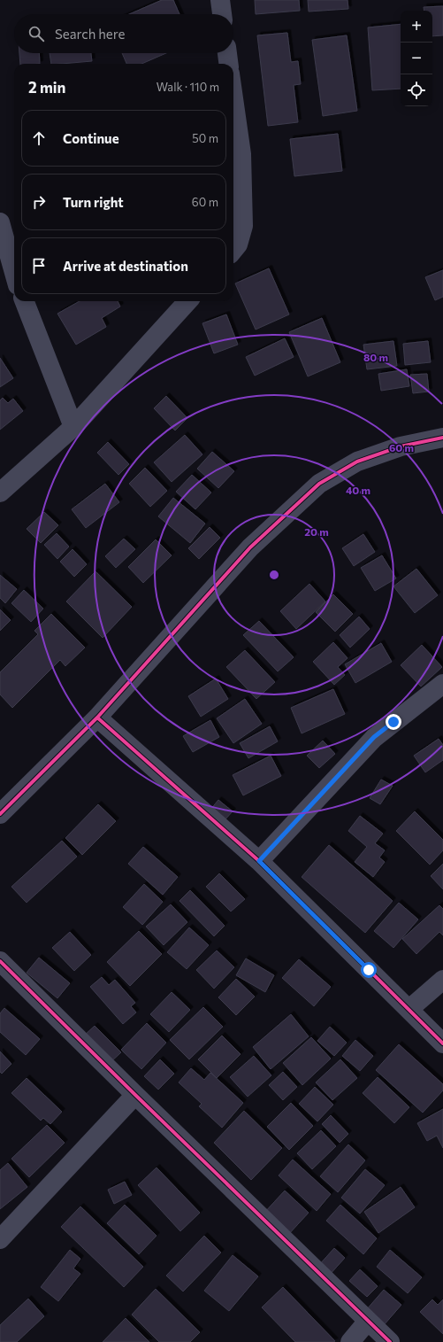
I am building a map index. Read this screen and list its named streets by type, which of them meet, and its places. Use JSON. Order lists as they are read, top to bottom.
{
  "page": {
    "map_buttons": ["+", "−"],
    "search": "Search here",
    "heading": ["2 min", "Walk · 110 m"],
    "list": [
      ["Continue", "50 m"],
      ["Turn right", "60 m"],
      "Arrive at destination"
    ]
  },
  "rings": [
    "80 m",
    "60 m",
    "40 m",
    "20 m"
  ]
}
